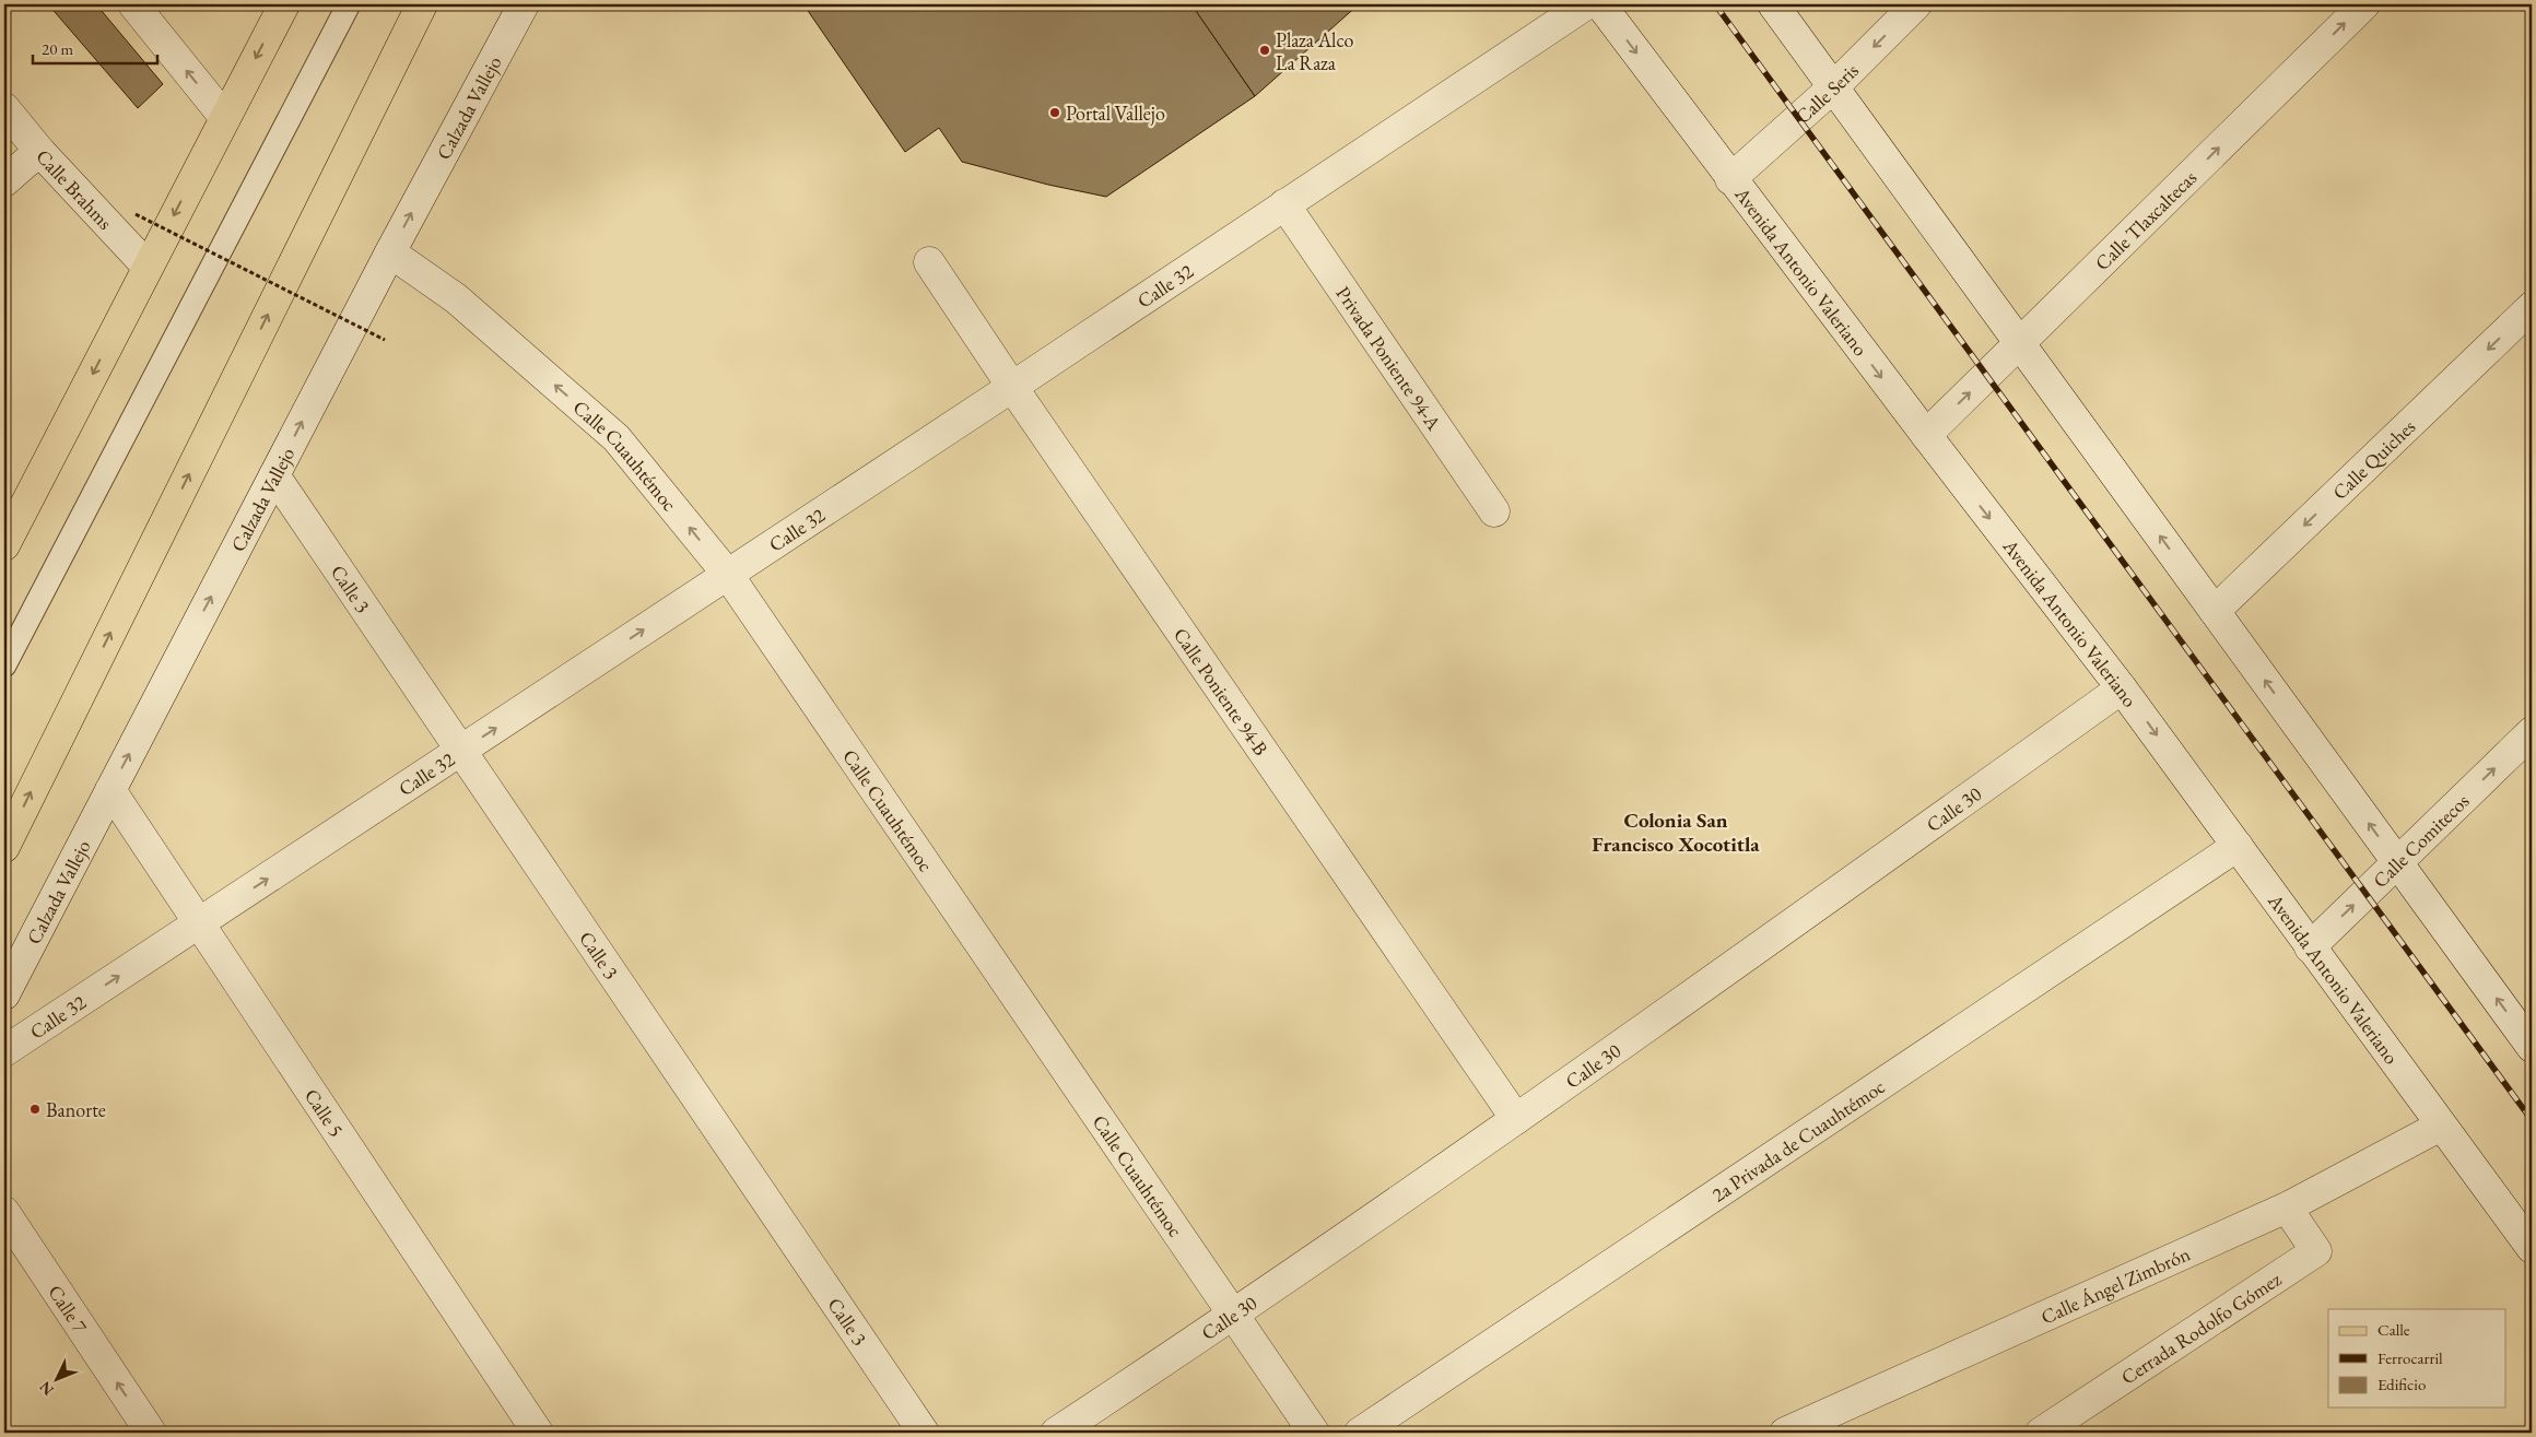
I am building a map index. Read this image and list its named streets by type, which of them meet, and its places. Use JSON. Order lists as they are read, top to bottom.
{
  "streets": {
    "street": [
      "Calle Seris",
      "Calzada Vallejo",
      "Calle Brahms",
      "Calle Tlaxcaltecas",
      "Avenida Antonio Valeriano",
      "Calle 32",
      "Privada Poniente 94-A",
      "Calle Cuauhtémoc",
      "Calle Quiches",
      "Calle 3",
      "Calle Poniente 94-B",
      "Calle 30",
      "Calle Comitecos",
      "Calle 5",
      "2a Privada de Cuauhtémoc",
      "Calle Ángel Zimbrón",
      "Calle 7",
      "Cerrada Rodolfo Gómez"
    ]
  },
  "crossings": [
    ["Calle Seris", "Avenida Antonio Valeriano"],
    ["Calzada Vallejo", "Calle Cuauhtémoc"],
    ["Calzada Vallejo", "Calle 3"],
    ["Calzada Vallejo", "Calle 5"],
    ["Calle Tlaxcaltecas", "Avenida Antonio Valeriano"],
    ["Avenida Antonio Valeriano", "Calle 30"],
    ["Avenida Antonio Valeriano", "Calle Comitecos"],
    ["Avenida Antonio Valeriano", "2a Privada de Cuauhtémoc"],
    ["Avenida Antonio Valeriano", "Calle Ángel Zimbrón"],
    ["Calle 32", "Privada Poniente 94-A"],
    ["Calle 32", "Calle Cuauhtémoc"],
    ["Calle 32", "Calle 3"],
    ["Calle 32", "Calle Poniente 94-B"],
    ["Calle 32", "Calle 5"],
    ["Calle Cuauhtémoc", "Calle 30"],
    ["Calle Poniente 94-B", "Calle 30"],
    ["Calle Ángel Zimbrón", "Cerrada Rodolfo Gómez"]
  ],
  "one_way": [
    "Calle Seris",
    "Calzada Vallejo",
    "Calle Tlaxcaltecas",
    "Calle 32",
    "Calle Quiches",
    "Calle Comitecos",
    "Calle 7"
  ],
  "districts": ["Colonia San Francisco Xocotitla"],
  "places": ["Plaza Alco La Raza", "Portal Vallejo", "Banorte"],
  "legend": ["Calle", "Ferrocarril", "Edificio"],
  "scale_bar": "20 m",
  "north": "bottom left"
}
